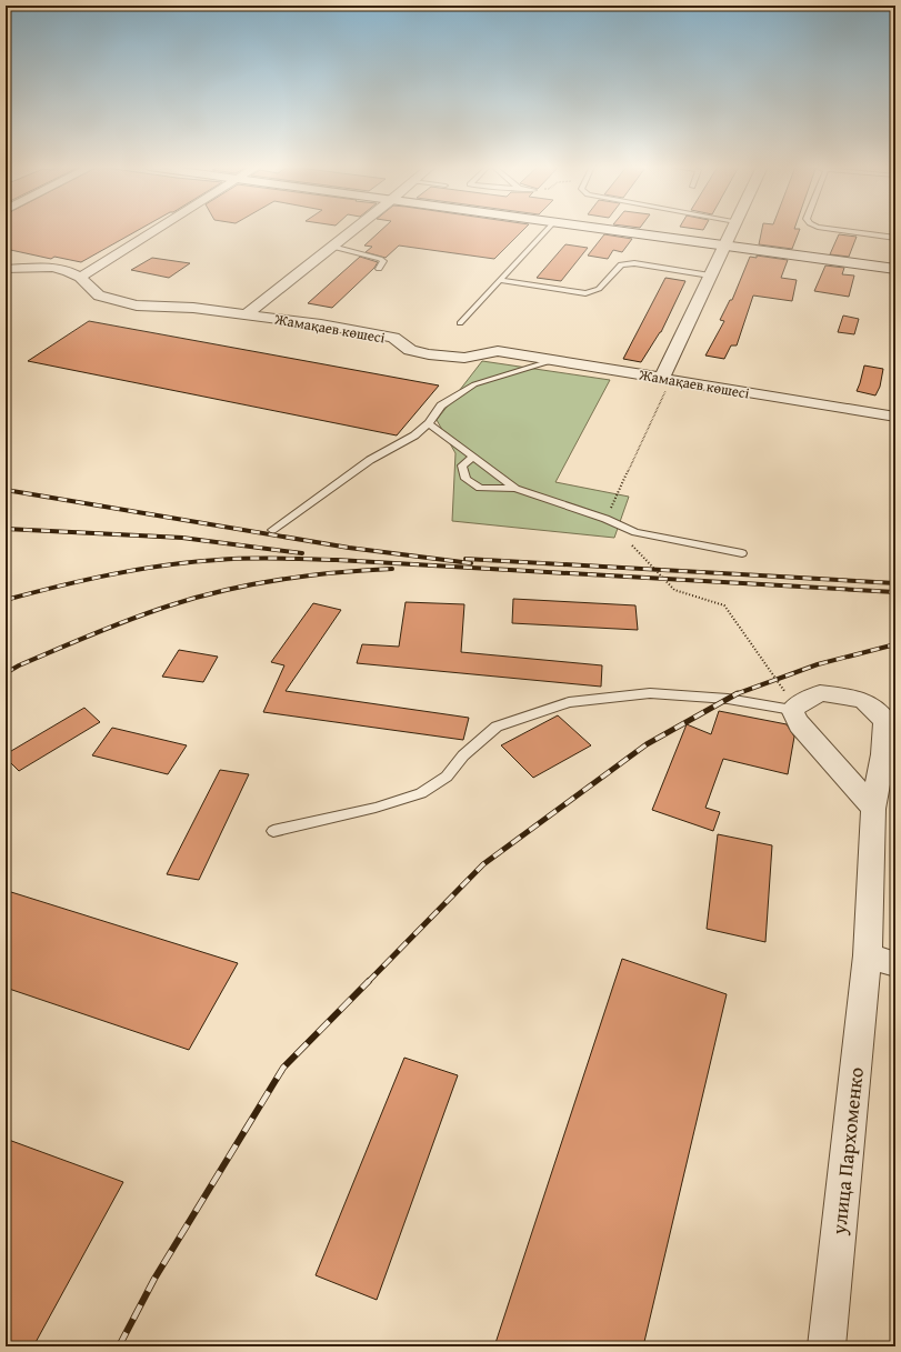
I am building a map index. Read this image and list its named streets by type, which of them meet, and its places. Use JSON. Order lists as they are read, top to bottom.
{
  "streets": {
    "street": ["Жамақаев көшесі", "улица Пархоменко"]
  }
}
